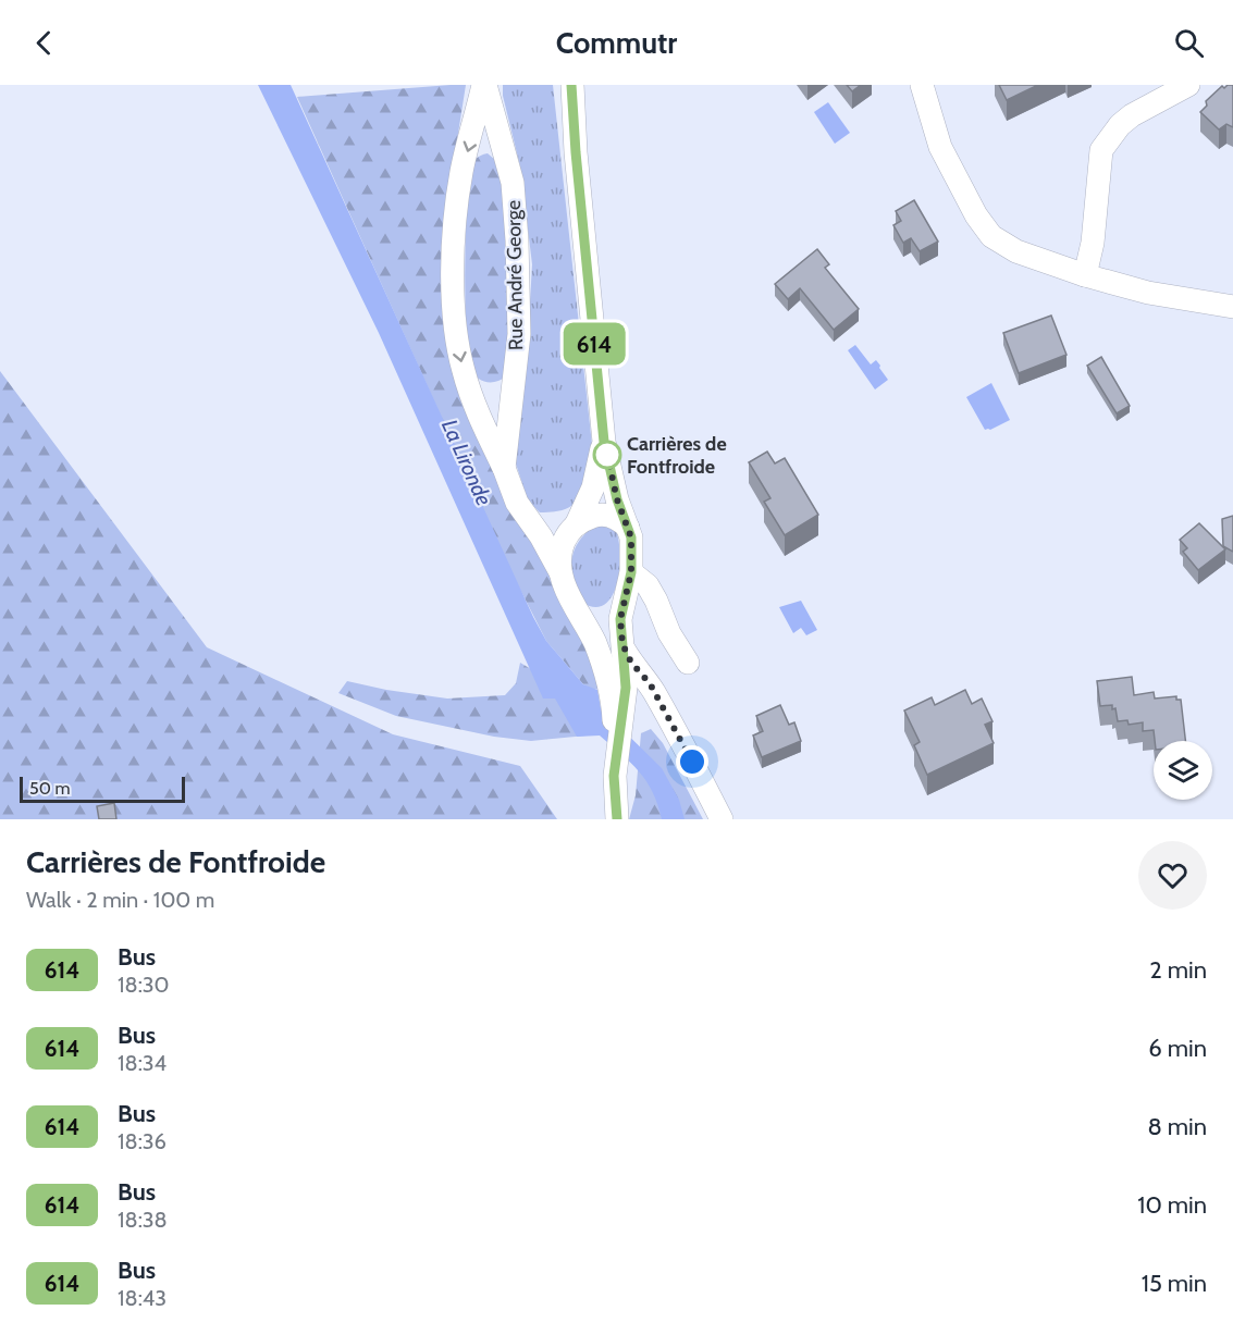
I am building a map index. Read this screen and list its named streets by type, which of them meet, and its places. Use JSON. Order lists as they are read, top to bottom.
{
  "streets": {
    "street": ["Rue André George"]
  },
  "water": ["La Lironde"],
  "places": ["Carrières de Fontfroide"],
  "lines": ["bus line 614"],
  "scale_bar": "50 m",
  "page": {
    "header": "Commutr",
    "on_map": "614",
    "scale": "50 m",
    "heading": ["Carrières de Fontfroide", "Walk · 2 min · 100 m"],
    "list": [
      {
        "mark": "614",
        "name": "Bus",
        "note": "18:30",
        "value": "2 min"
      },
      {
        "mark": "614",
        "name": "Bus",
        "note": "18:34",
        "value": "6 min"
      },
      {
        "mark": "614",
        "name": "Bus",
        "note": "18:36",
        "value": "8 min"
      },
      {
        "mark": "614",
        "name": "Bus",
        "note": "18:38",
        "value": "10 min"
      },
      {
        "mark": "614",
        "name": "Bus",
        "note": "18:43",
        "value": "15 min"
      }
    ]
  }
}
